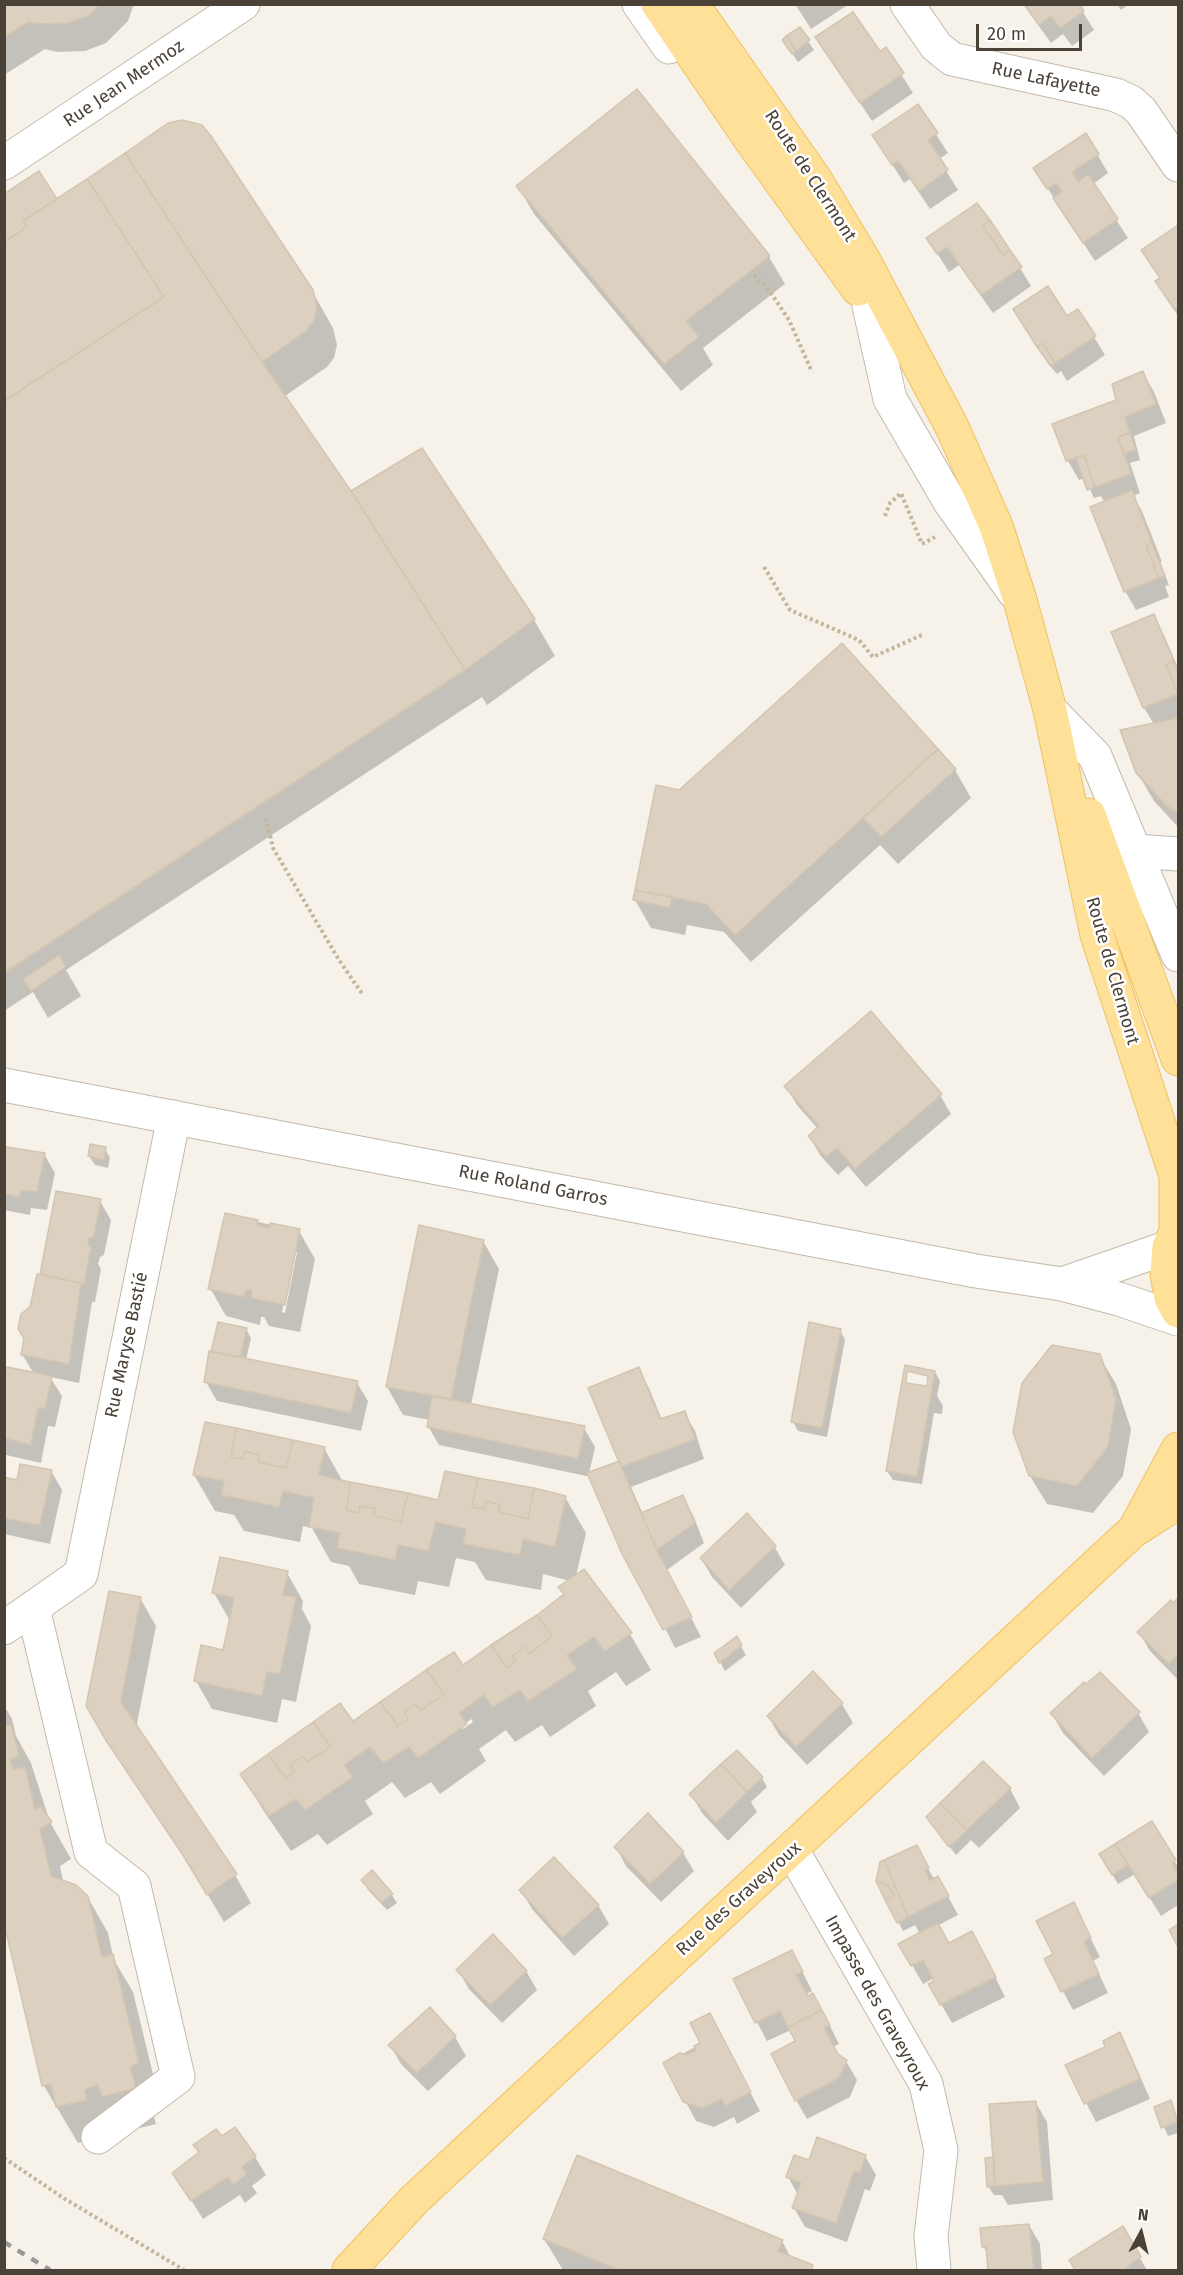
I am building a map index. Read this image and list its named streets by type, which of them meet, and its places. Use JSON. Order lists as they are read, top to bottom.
{
  "streets": {
    "main road": ["Route de Clermont", "Rue des Graveyroux"],
    "street": [
      "Rue Lafayette",
      "Rue Jean Mermoz",
      "Rue Roland Garros",
      "Rue Maryse Bastié",
      "Impasse des Graveyroux"
    ]
  },
  "crossings": [
    ["Route de Clermont", "Rue Roland Garros"],
    ["Rue Roland Garros", "Rue Maryse Bastié"],
    ["Rue des Graveyroux", "Impasse des Graveyroux"]
  ],
  "scale_bar": "20 m",
  "north": "top"
}
